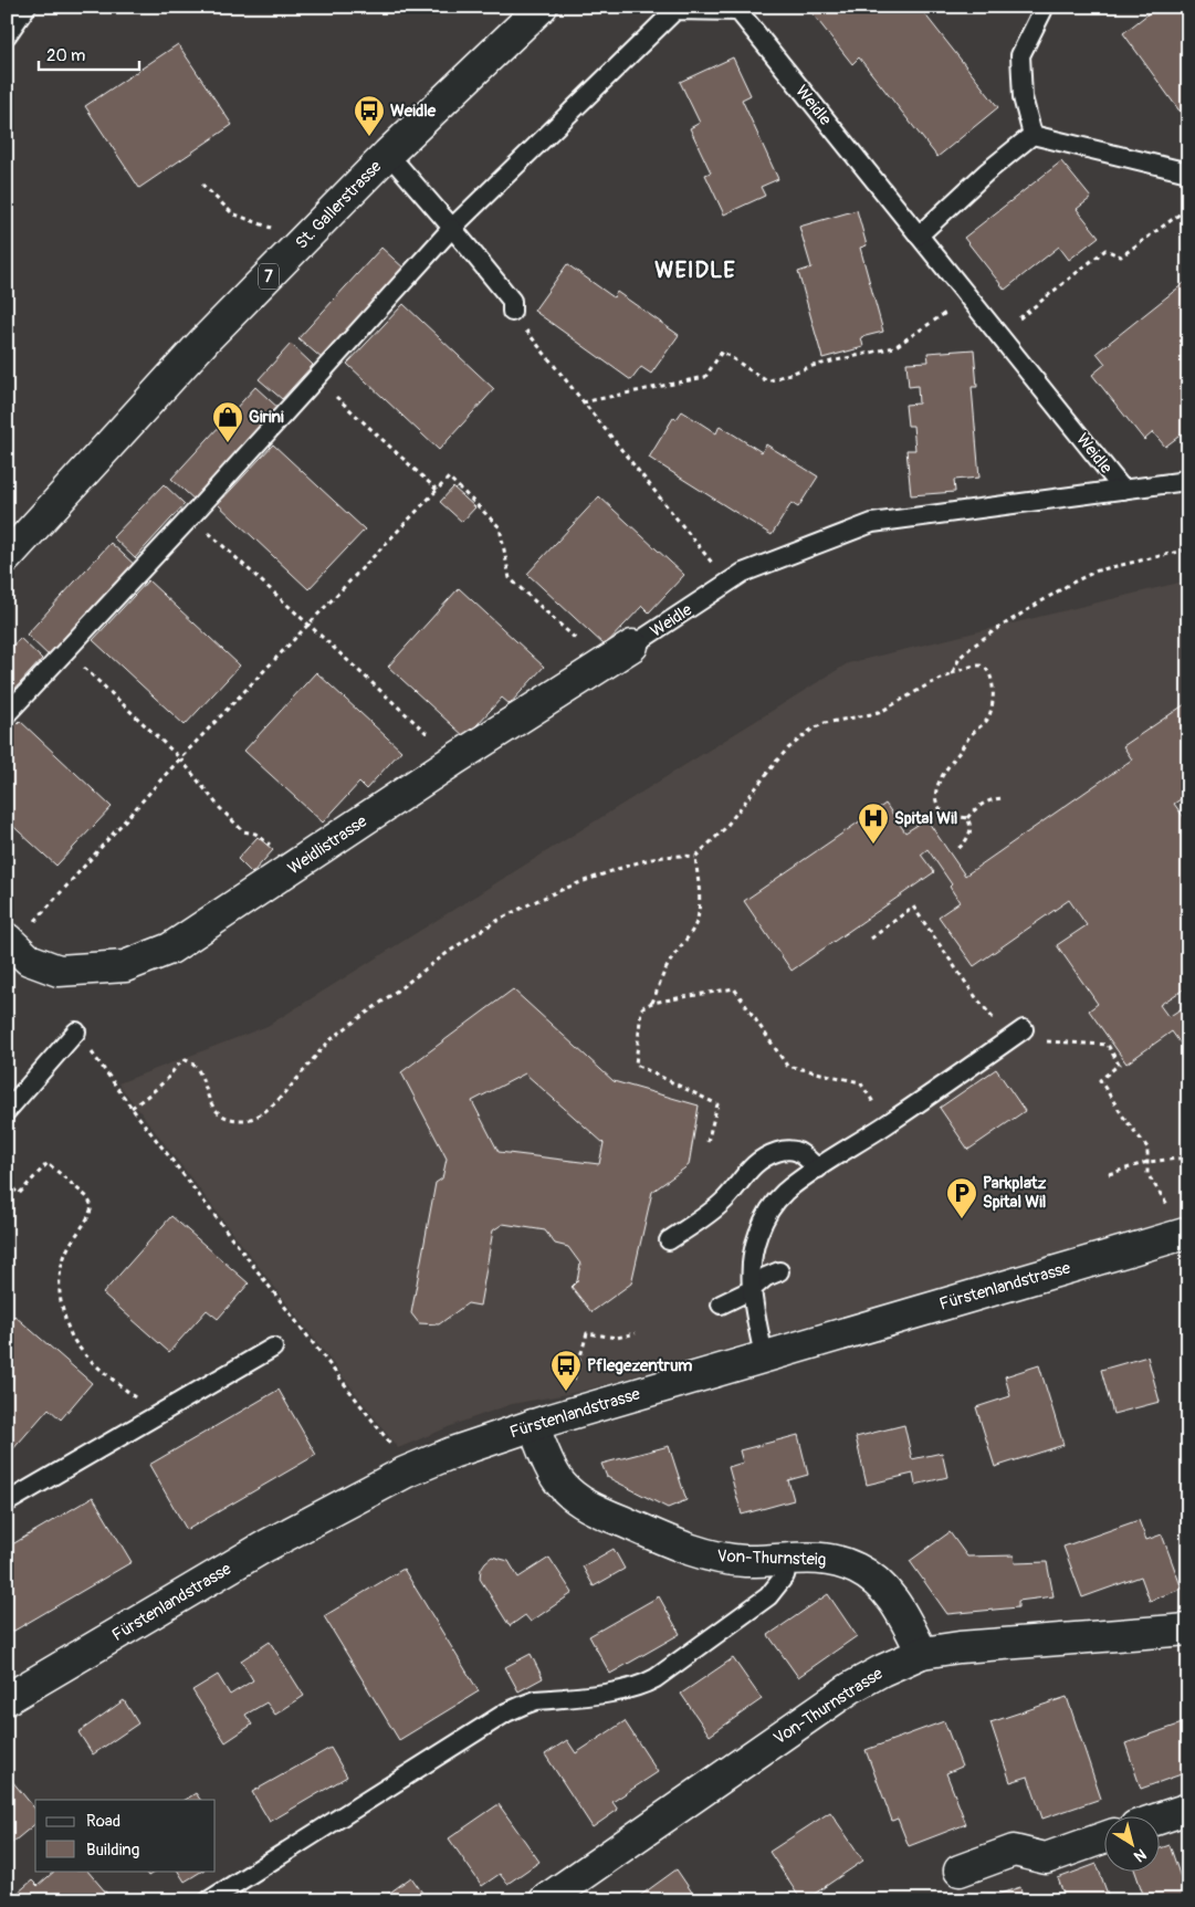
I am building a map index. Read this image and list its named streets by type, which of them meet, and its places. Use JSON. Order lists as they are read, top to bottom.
{
  "streets": {
    "street": [
      "St. Gallerstrasse",
      "7",
      "Weidlistrasse",
      "Fürstenlandstrasse",
      "Von-Thurnsteig",
      "Von-Thurnstrasse"
    ],
    "lane": ["Weidle"]
  },
  "crossings": [
    ["Weidle", "Weidlistrasse"],
    ["Fürstenlandstrasse", "Von-Thurnsteig"],
    ["Von-Thurnsteig", "Von-Thurnstrasse"]
  ],
  "districts": ["WEIDLE"],
  "places": {
    "bus stop": ["Weidle", "Pflegezentrum"],
    "shop": ["Girini"],
    "hospital": ["Spital Wil"],
    "parking": ["Parkplatz Spital Wil"]
  },
  "legend": ["Road", "Building"],
  "scale_bar": "20 m",
  "north": "bottom right"
}
